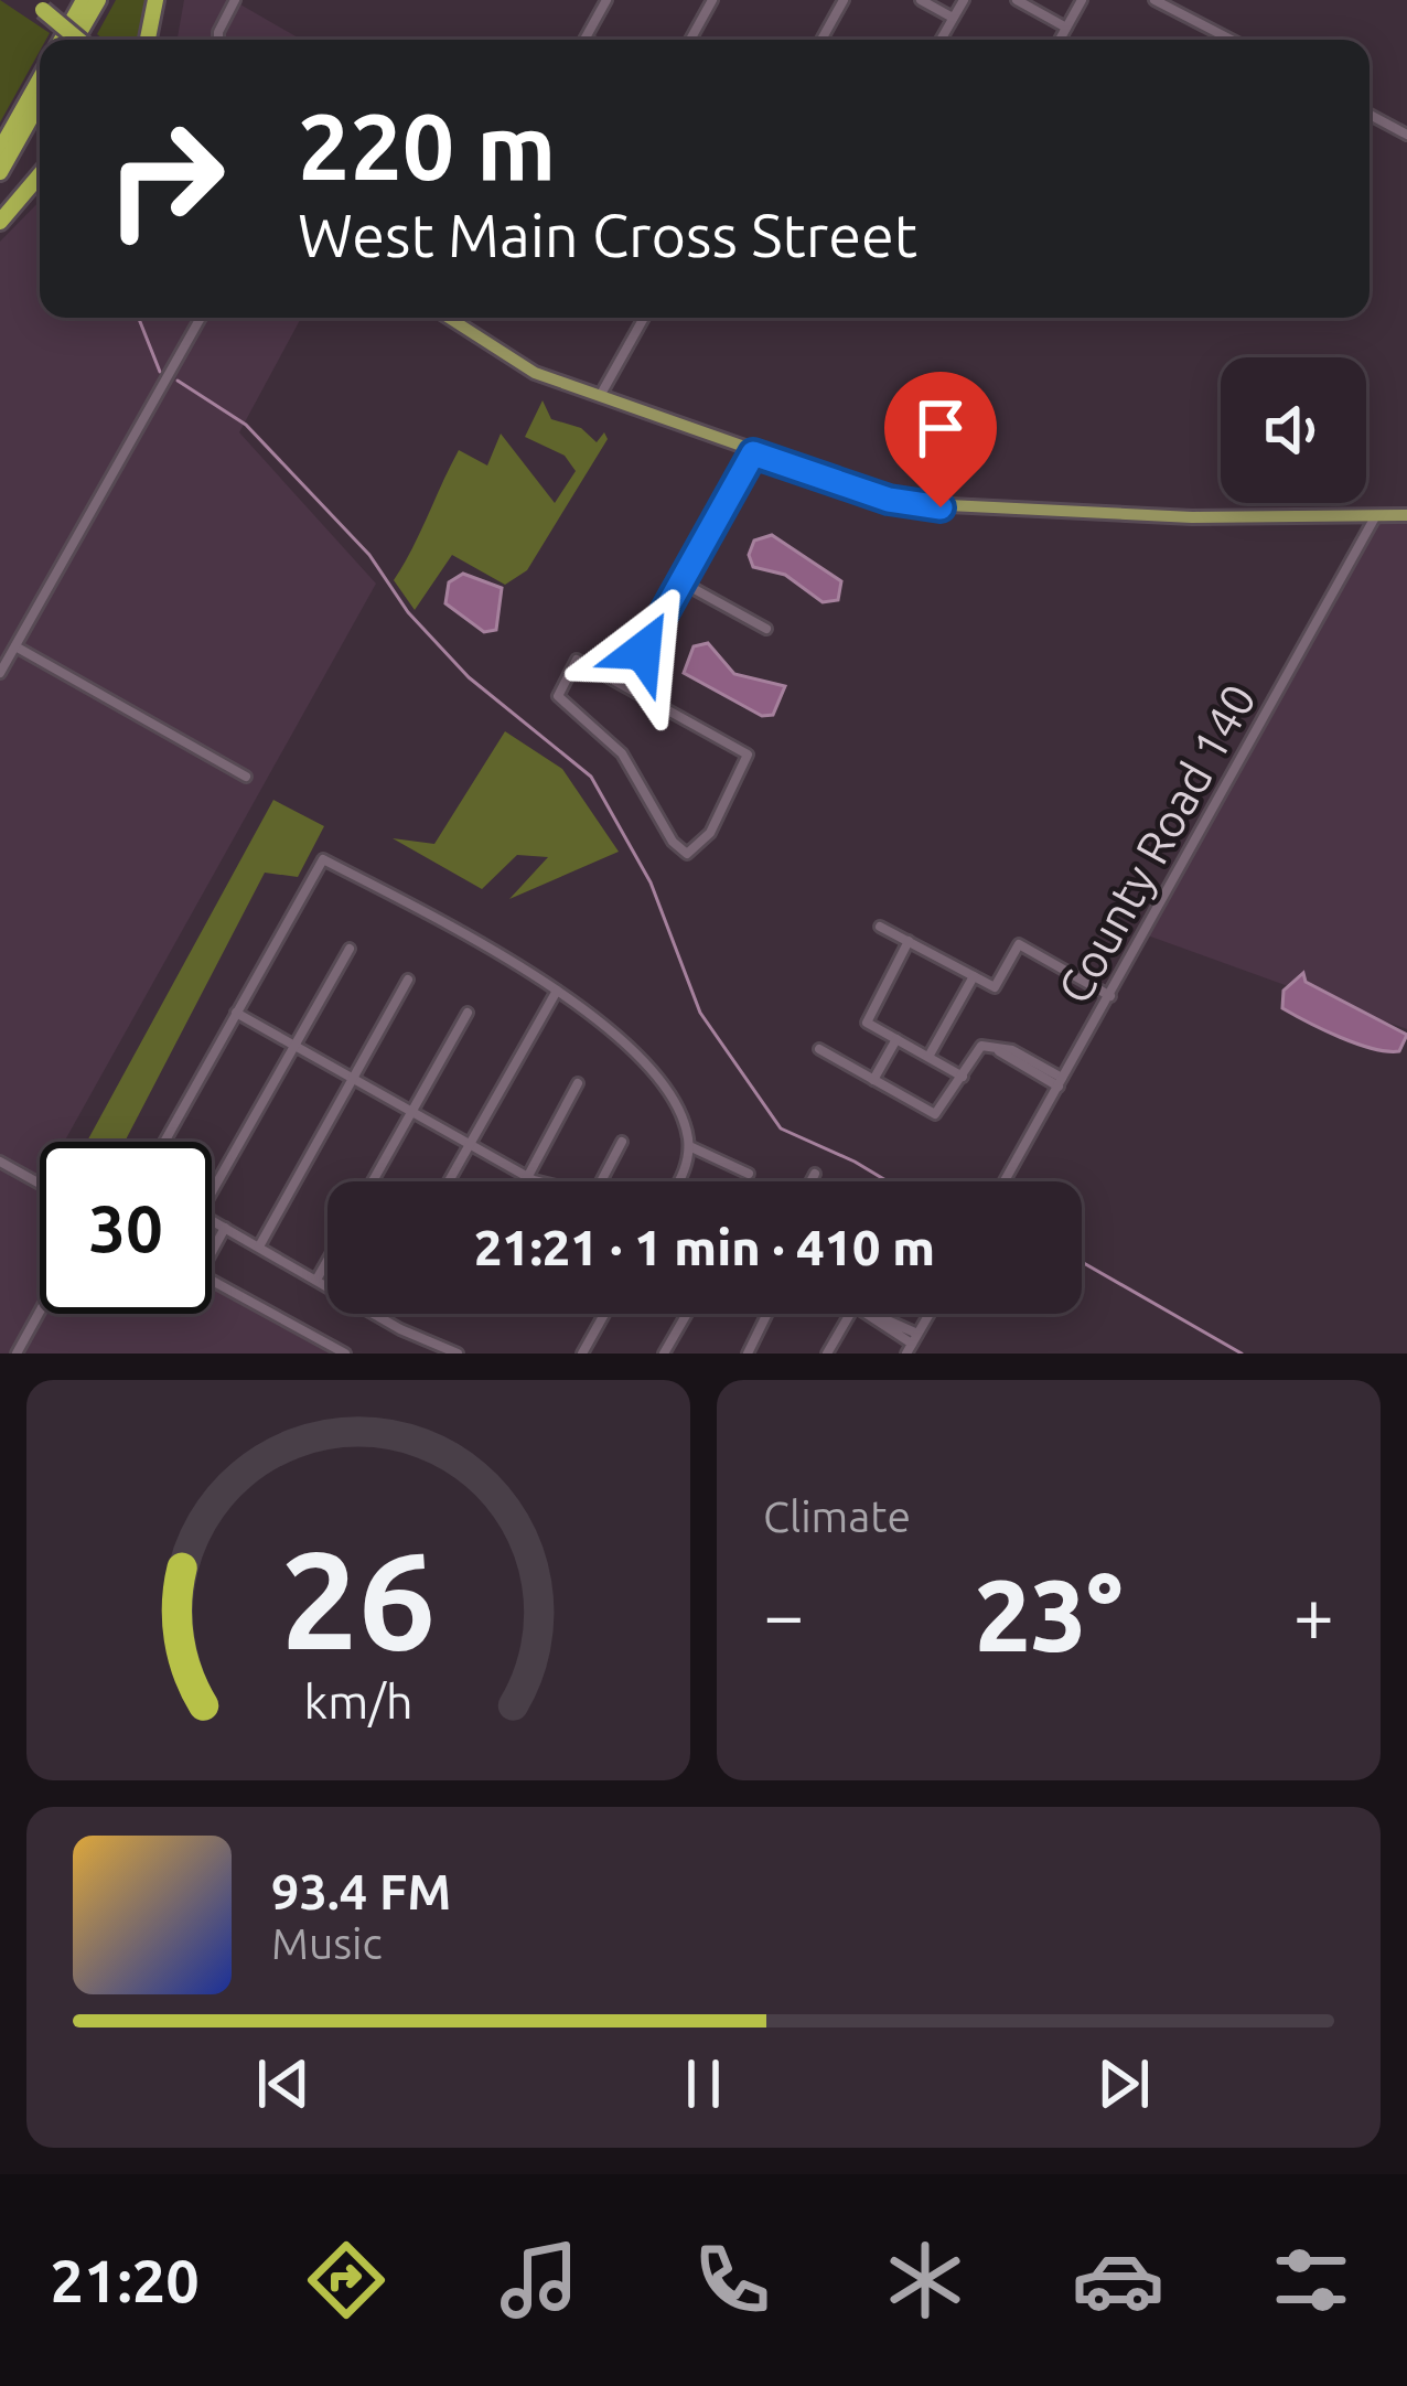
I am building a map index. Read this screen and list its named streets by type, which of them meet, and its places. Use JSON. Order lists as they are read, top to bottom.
{
  "streets": {
    "street": ["County Road 140"]
  },
  "page": {
    "turn": ["220 m", "West Main Cross Street"],
    "limit": "30",
    "trip": "21:21 · 1 min · 410 m",
    "tile": "Climate",
    "heat": ["−", "23°", "+"],
    "song": ["93.4 FM", "Music"],
    "tabs": "21:20",
    "gauge": ["26", "km/h"]
  }
}
